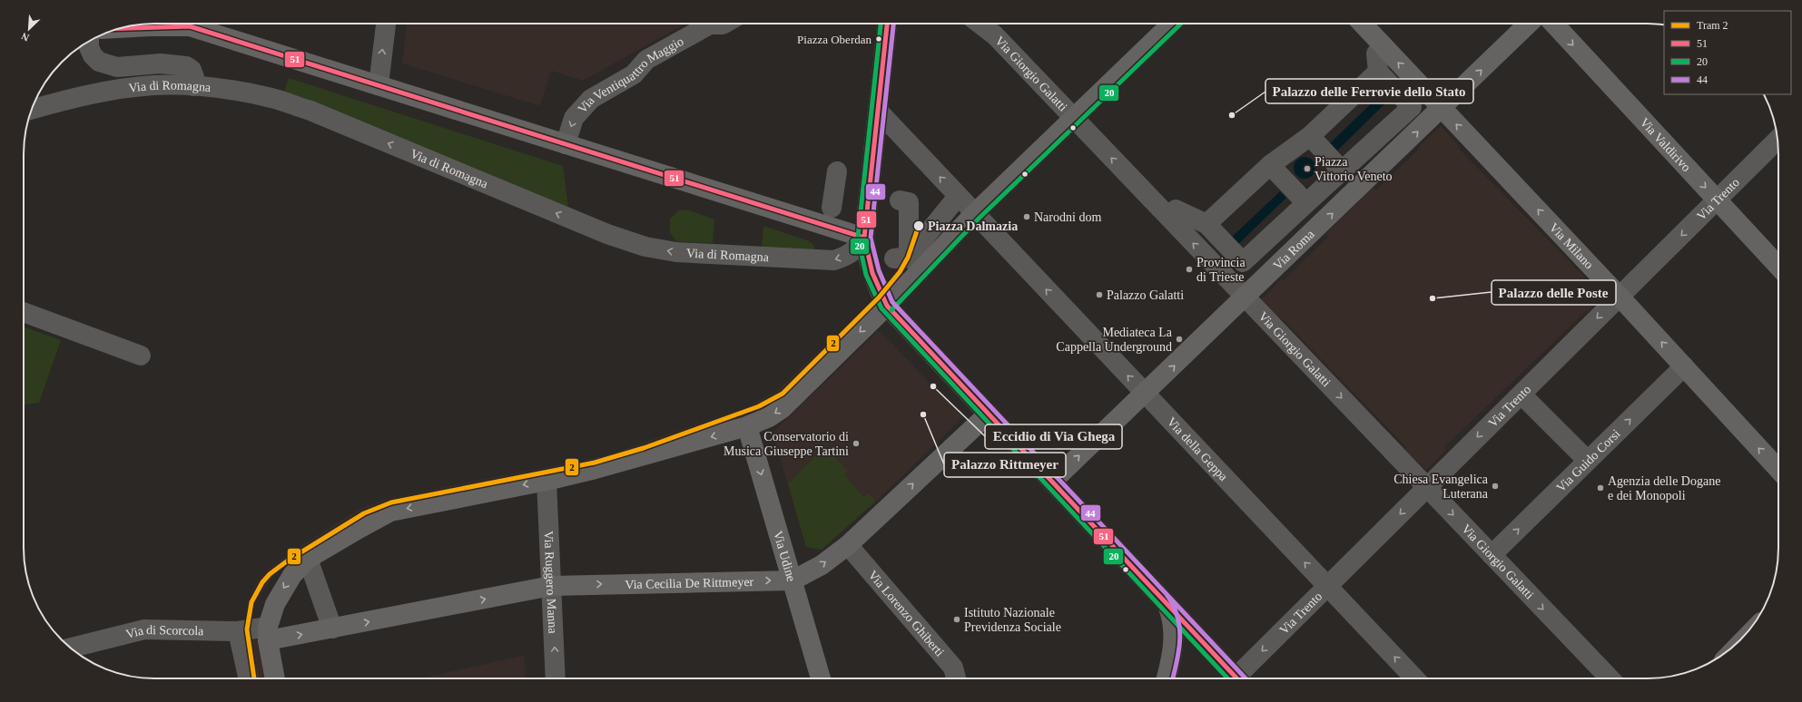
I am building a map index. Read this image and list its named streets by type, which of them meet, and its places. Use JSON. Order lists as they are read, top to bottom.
{
  "streets": {
    "main road": [
      "Via Valdirivo",
      "Via Milano",
      "Via Roma",
      "Via Udine",
      "Via Cecilia De Rittmeyer"
    ],
    "street": [
      "Via Giorgio Galatti",
      "Via Ventiquattro Maggio",
      "Via di Romagna",
      "Via Trento",
      "Via della Geppa",
      "Via Guido Corsi",
      "Via Ruggero Manna",
      "Via Lorenzo Ghiberti",
      "Via di Scorcola"
    ]
  },
  "crossings": [
    ["Via Giorgio Galatti", "Via Trento"],
    ["Via Giorgio Galatti", "Via Roma"],
    ["Via Giorgio Galatti", "Via Guido Corsi"],
    ["Via Valdirivo", "Via Trento"],
    ["Via Trento", "Via Milano"],
    ["Via Trento", "Via della Geppa"],
    ["Via Milano", "Via Roma"],
    ["Via Milano", "Via Guido Corsi"],
    ["Via Roma", "Via della Geppa"],
    ["Via Udine", "Via Cecilia De Rittmeyer"],
    ["Via Ruggero Manna", "Via Cecilia De Rittmeyer"],
    ["Via Cecilia De Rittmeyer", "Via Lorenzo Ghiberti"],
    ["Via Cecilia De Rittmeyer", "Via di Scorcola"]
  ],
  "one_way": [
    "Via Ventiquattro Maggio",
    "Via di Romagna",
    "Via Valdirivo",
    "Via Trento",
    "Via Milano",
    "Via Roma",
    "Via della Geppa",
    "Via Guido Corsi",
    "Via Udine",
    "Via Ruggero Manna"
  ],
  "places": [
    "Piazza Oberdan",
    "Palazzo delle Ferrovie dello Stato",
    "Piazza Vittorio Veneto",
    "Narodni dom",
    "Piazza Dalmazia",
    "Provincia di Trieste",
    "Palazzo Galatti",
    "Palazzo delle Poste",
    "Mediateca La Cappella Underground",
    "Eccidio di Via Ghega",
    "Palazzo Rittmeyer",
    "Conservatorio di Musica Giuseppe Tartini",
    "Chiesa Evangelica Luterana",
    "Agenzia delle Dogane e dei Monopoli",
    "Istituto Nazionale Previdenza Sociale"
  ],
  "lines": [
    "transit line 51",
    "transit line 20",
    "transit line 44",
    "tram line 2"
  ],
  "legend": [
    "Tram 2",
    "51",
    "20",
    "44"
  ],
  "north": "bottom left"
}
